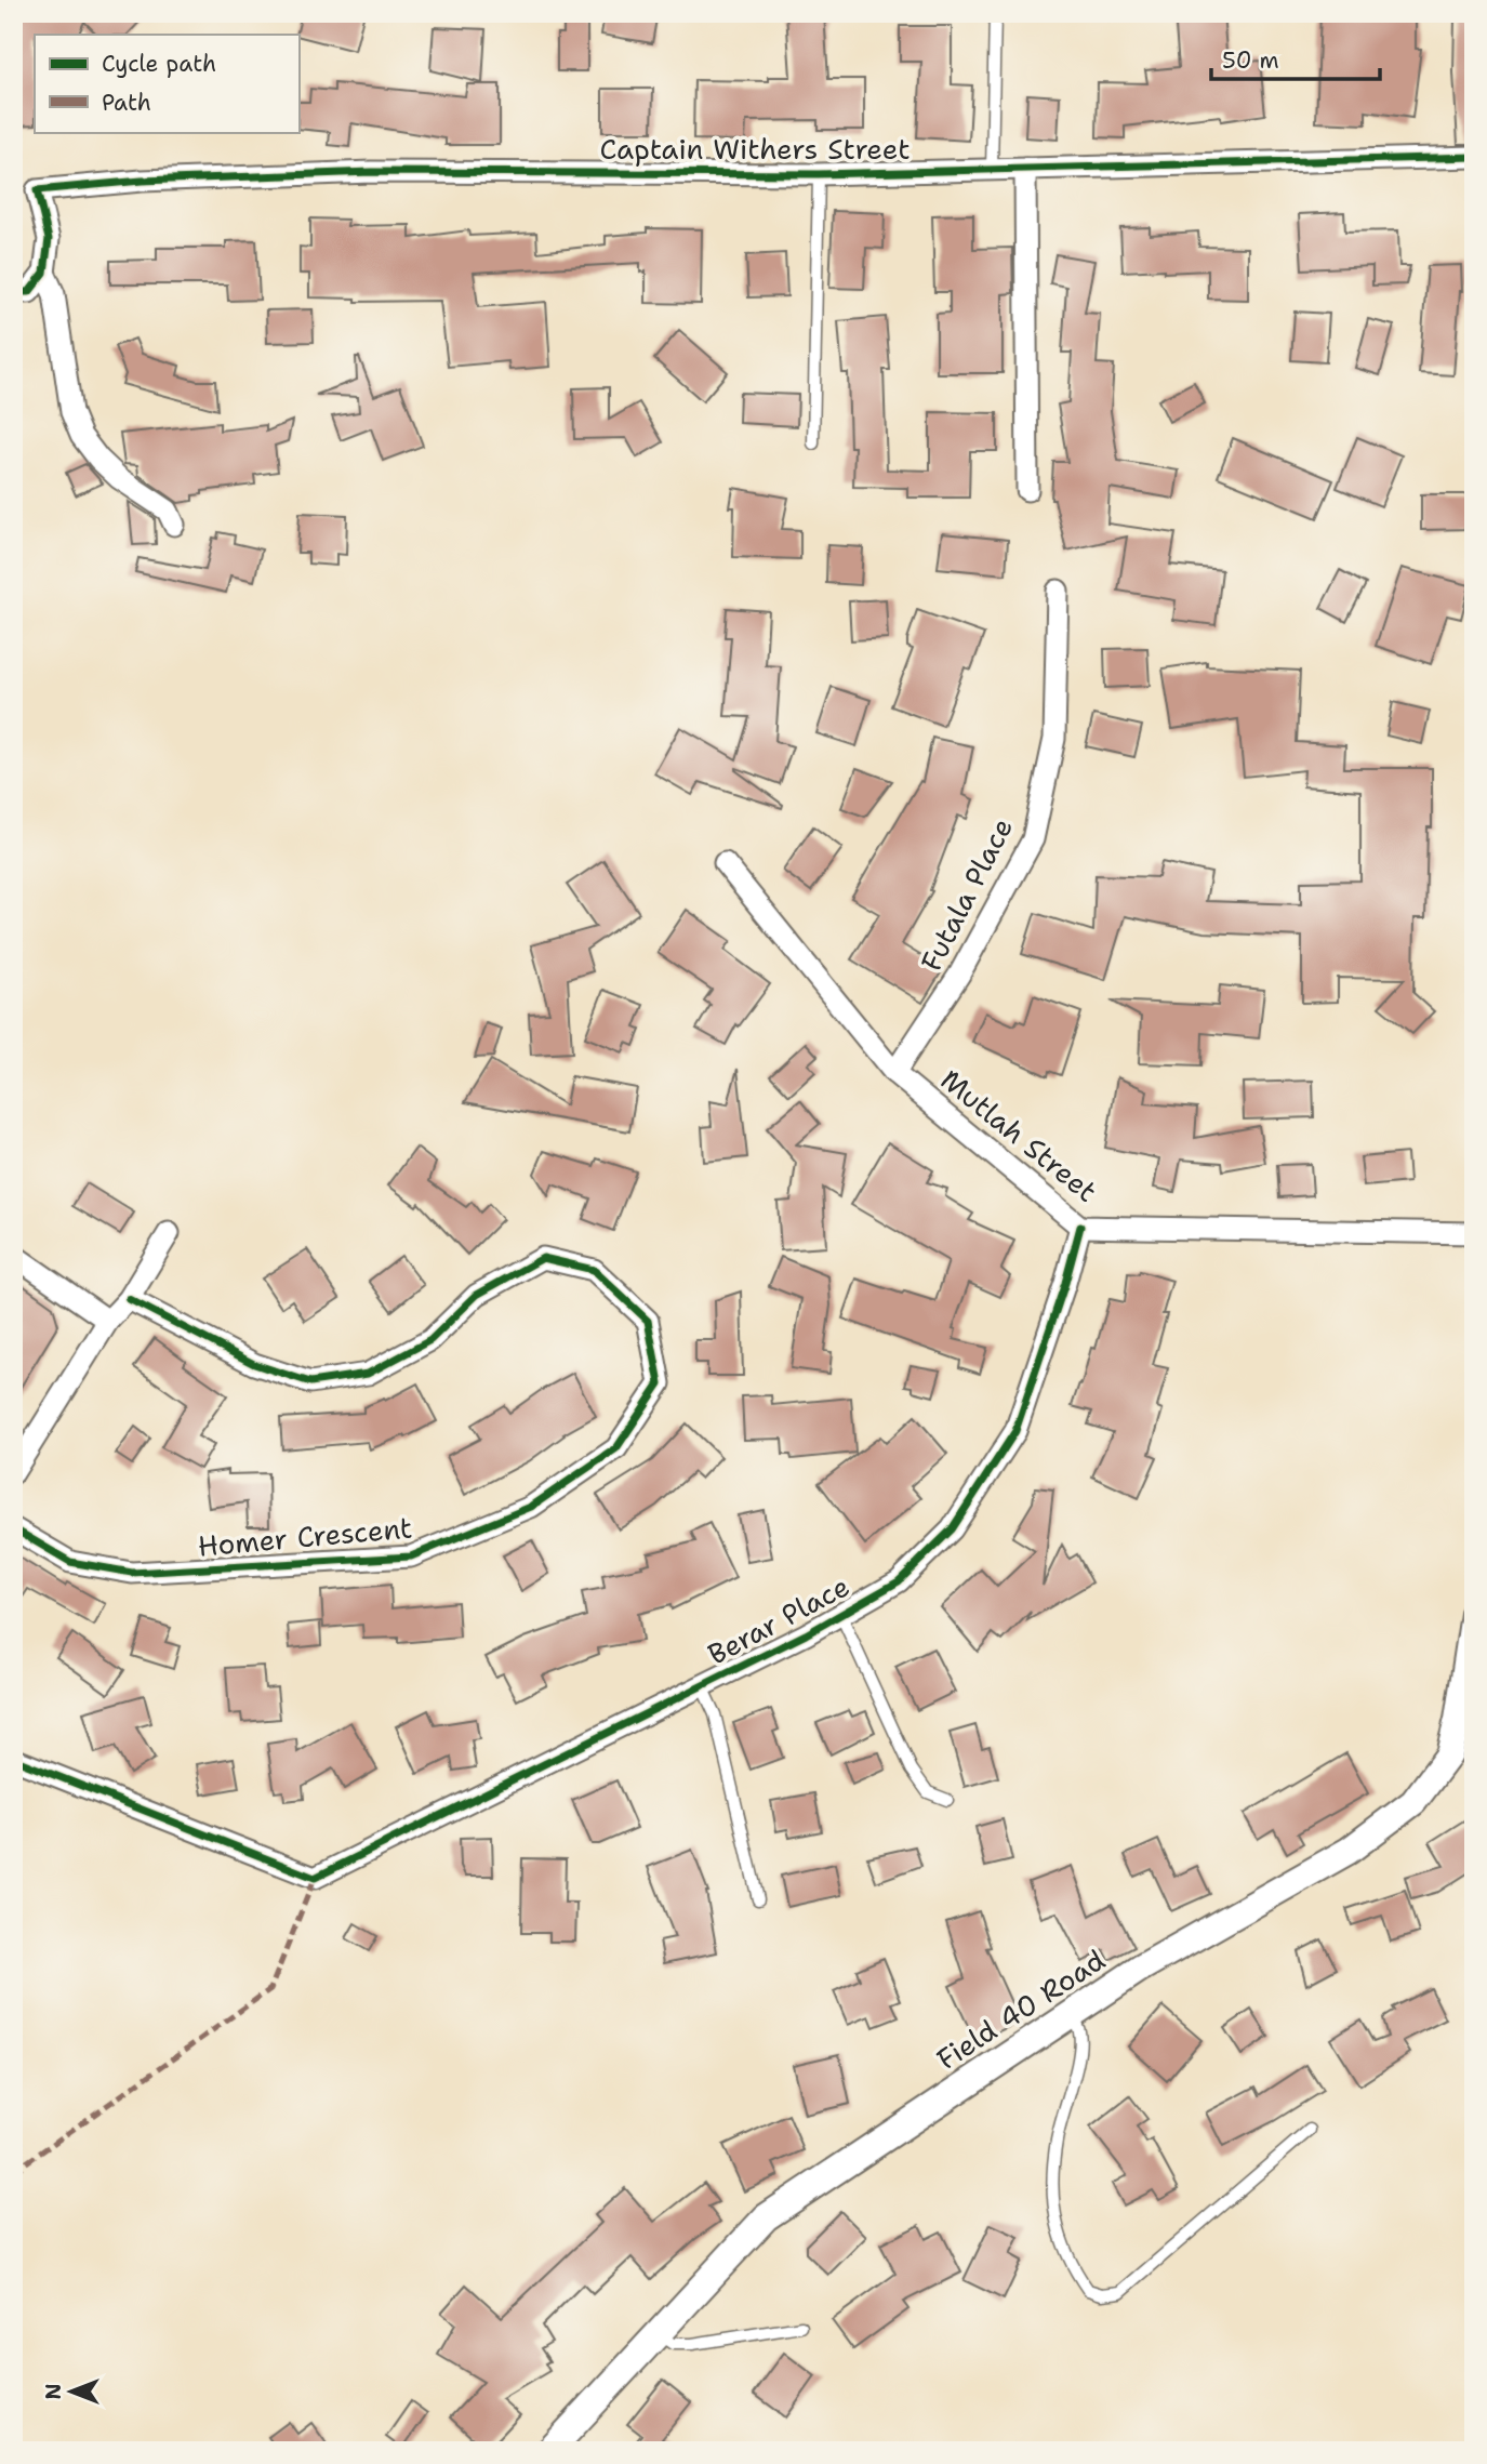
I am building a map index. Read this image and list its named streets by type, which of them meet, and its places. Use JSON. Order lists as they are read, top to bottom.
{
  "streets": {
    "street": [
      "Captain Withers Street",
      "Futala Place",
      "Mutlah Street",
      "Homer Crescent",
      "Berar Place",
      "Field 40 Road"
    ]
  },
  "crossings": [
    ["Futala Place", "Mutlah Street"],
    ["Mutlah Street", "Berar Place"]
  ],
  "legend": ["Cycle path", "Path"],
  "scale_bar": "50 m",
  "north": "left"
}
